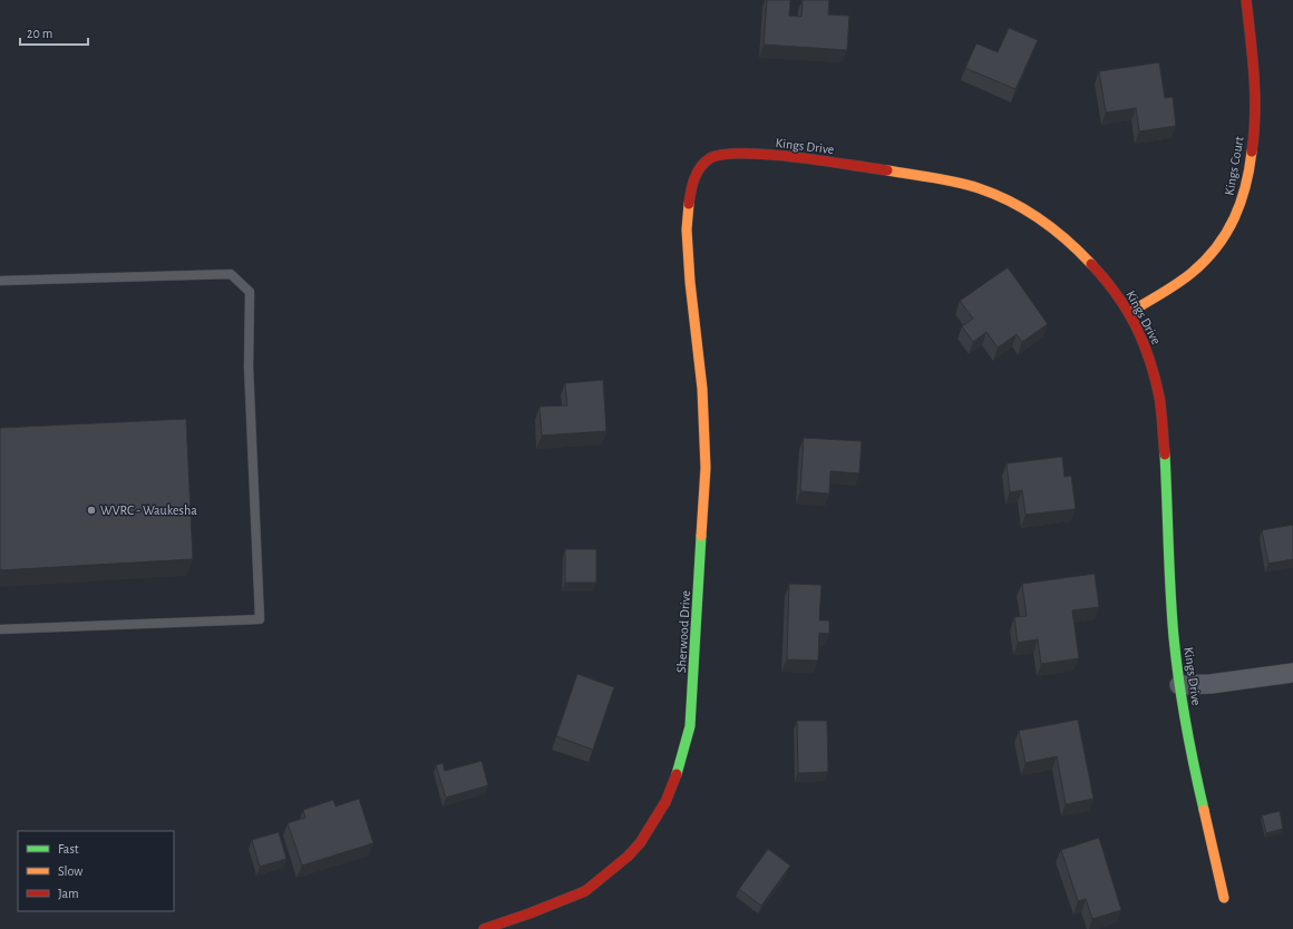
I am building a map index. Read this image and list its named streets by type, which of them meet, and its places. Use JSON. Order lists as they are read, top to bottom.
{
  "streets": {
    "street": ["Kings Drive", "Kings Court", "Sherwood Drive"]
  },
  "crossings": [
    ["Kings Drive", "Kings Court"],
    ["Kings Drive", "Sherwood Drive"]
  ],
  "places": ["WVRC - Waukesha"],
  "legend": ["Fast", "Slow", "Jam"],
  "scale_bar": "20 m"
}
